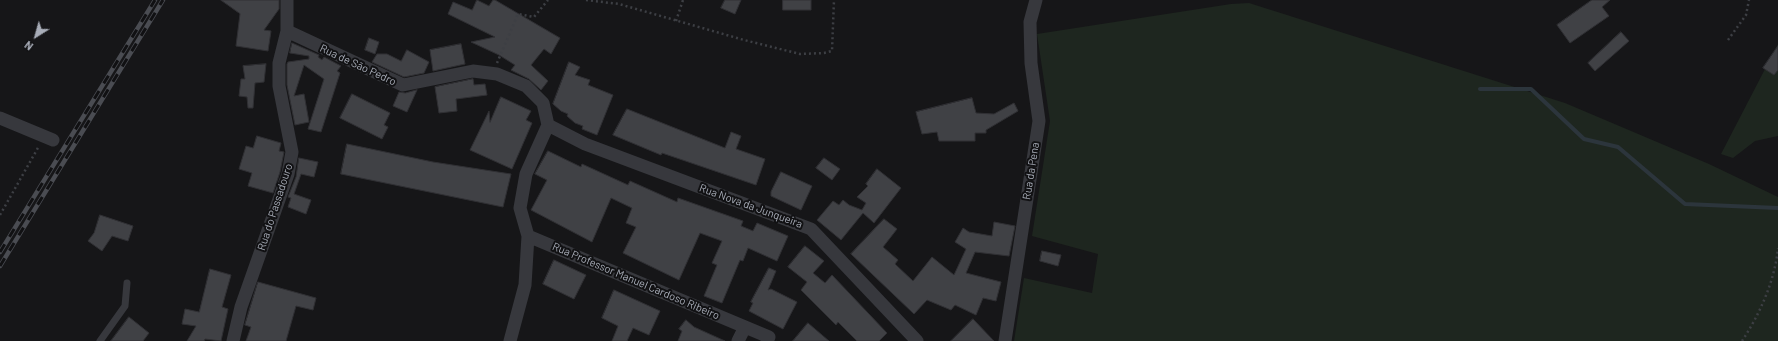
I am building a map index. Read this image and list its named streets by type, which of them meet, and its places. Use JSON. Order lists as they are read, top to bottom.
{
  "streets": {
    "street": [
      "Rua de São Pedro",
      "Rua da Pena",
      "Rua Nova da Junqueira",
      "Rua do Passadouro",
      "Rua Professor Manuel Cardoso Ribeiro"
    ]
  },
  "crossings": [
    ["Rua de São Pedro", "Rua Nova da Junqueira"],
    ["Rua de São Pedro", "Rua do Passadouro"]
  ],
  "north": "bottom left"
}
